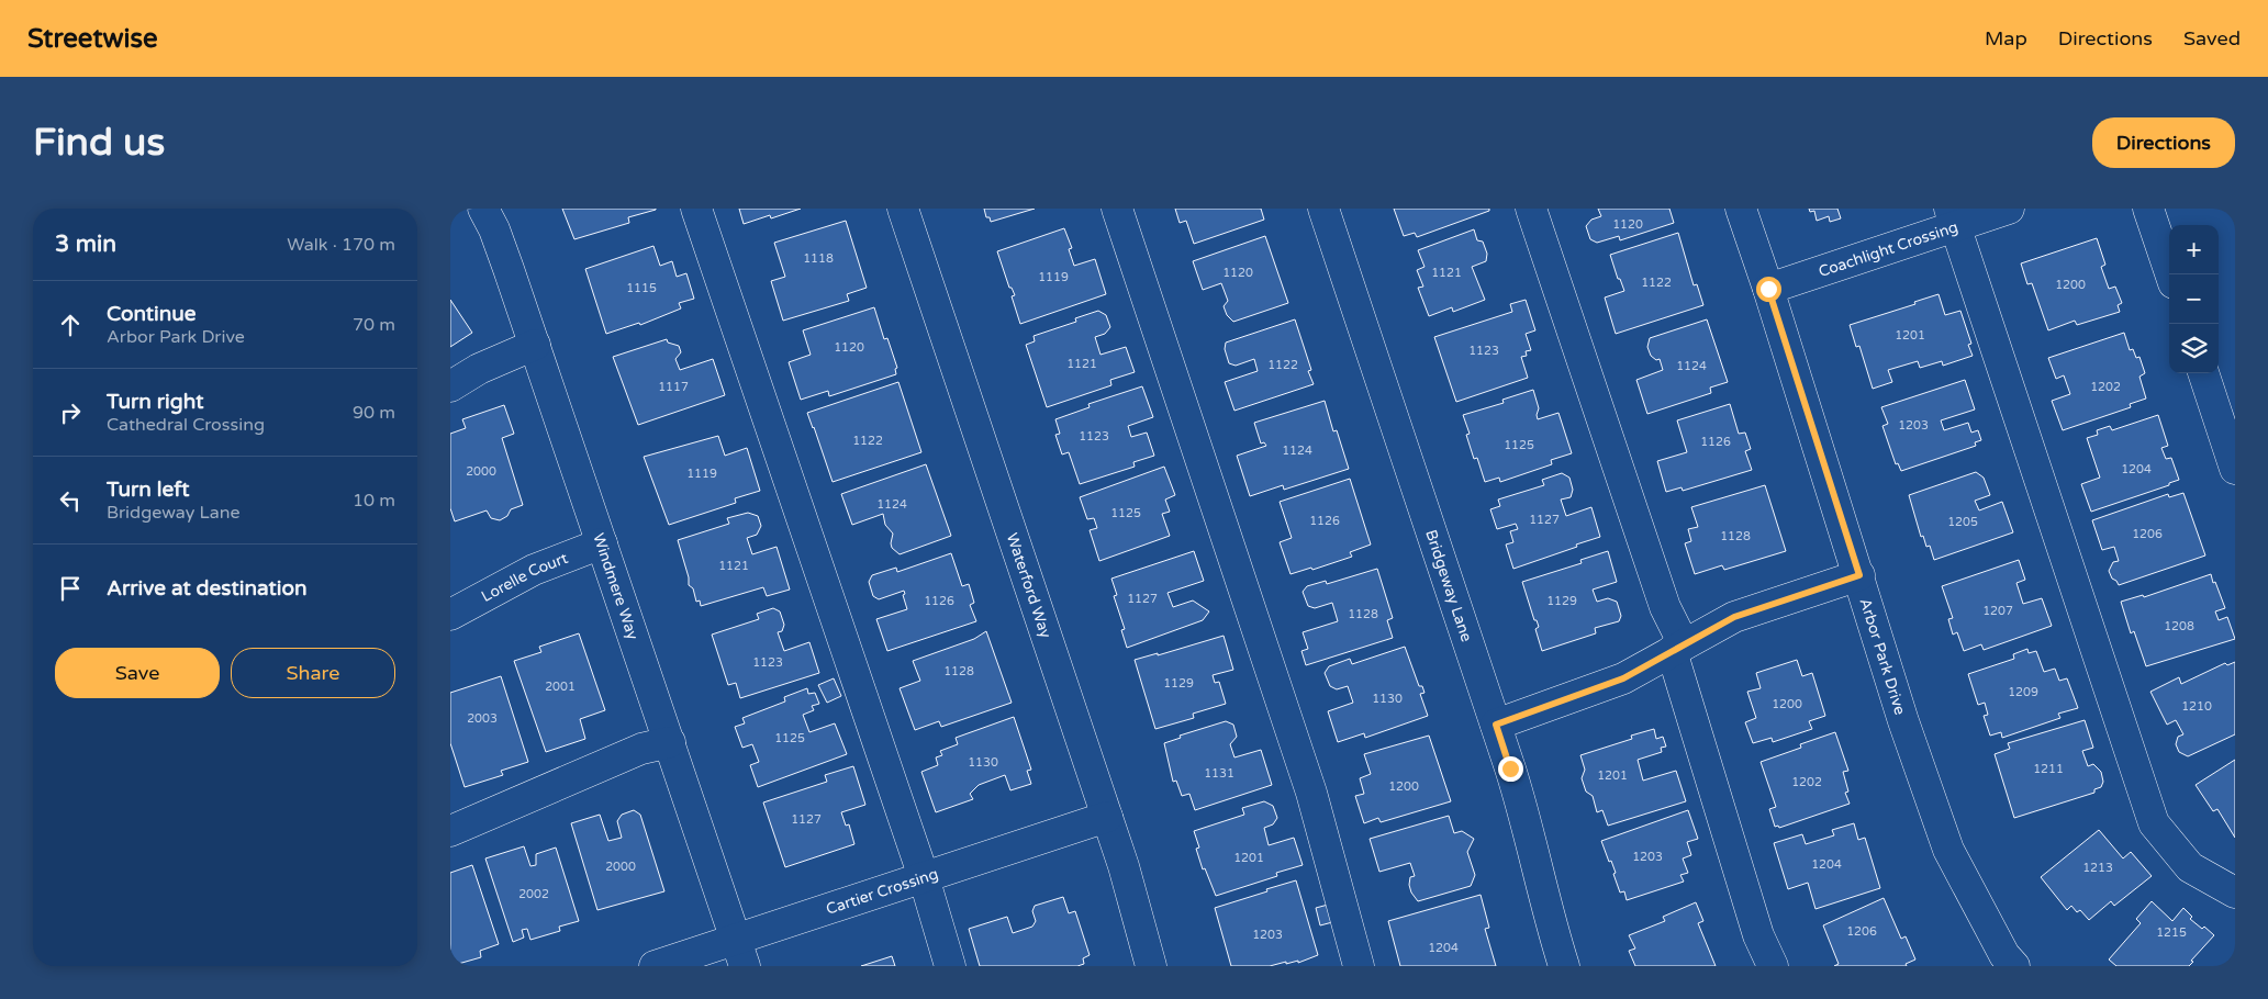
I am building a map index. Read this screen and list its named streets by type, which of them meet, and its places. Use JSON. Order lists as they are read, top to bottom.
{
  "streets": {
    "street": [
      "Coachlight Crossing",
      "Lorelle Court",
      "Bridgeway Lane",
      "Windmere Way",
      "Waterford Way",
      "Arbor Park Drive",
      "Cartier Crossing"
    ]
  },
  "crossings": [
    ["Coachlight Crossing", "Arbor Park Drive"],
    ["Lorelle Court", "Windmere Way"],
    ["Windmere Way", "Cartier Crossing"],
    ["Waterford Way", "Cartier Crossing"]
  ],
  "house_numbers": [
    "1120",
    "1118",
    "1120",
    "1121",
    "1119",
    "1122",
    "1200",
    "1115",
    "1201",
    "1120",
    "1123",
    "1121",
    "1122",
    "1124",
    "1117",
    "1202",
    "1203",
    "1123",
    "1122",
    "1126",
    "1125",
    "1124",
    "1204",
    "2000",
    "1119",
    "1124",
    "1125",
    "1127",
    "1126",
    "1205",
    "1206",
    "1128",
    "1121",
    "1127",
    "1126",
    "1129",
    "1207",
    "1128",
    "1208",
    "1123",
    "1128",
    "1129",
    "2001",
    "1209",
    "1130",
    "1200",
    "1210",
    "2003",
    "1125",
    "1130",
    "1211",
    "1131",
    "1201",
    "1202",
    "1200",
    "1127",
    "1203",
    "1201",
    "1204",
    "2000",
    "1213",
    "2002",
    "1206",
    "1215",
    "1203",
    "1204"
  ],
  "page": {
    "header": "Streetwise",
    "nav": ["Map", "Directions", "Saved"],
    "buttons": [
      "Directions",
      ["Save", "Share"]
    ],
    "title": "Find us",
    "heading": ["3 min", "Walk · 170 m"],
    "map_buttons": ["+", "−"],
    "list": [
      ["Continue", "Arbor Park Drive", "70 m"],
      ["Turn right", "Cathedral Crossing", "90 m"],
      ["Turn left", "Bridgeway Lane", "10 m"],
      "Arrive at destination"
    ]
  }
}
